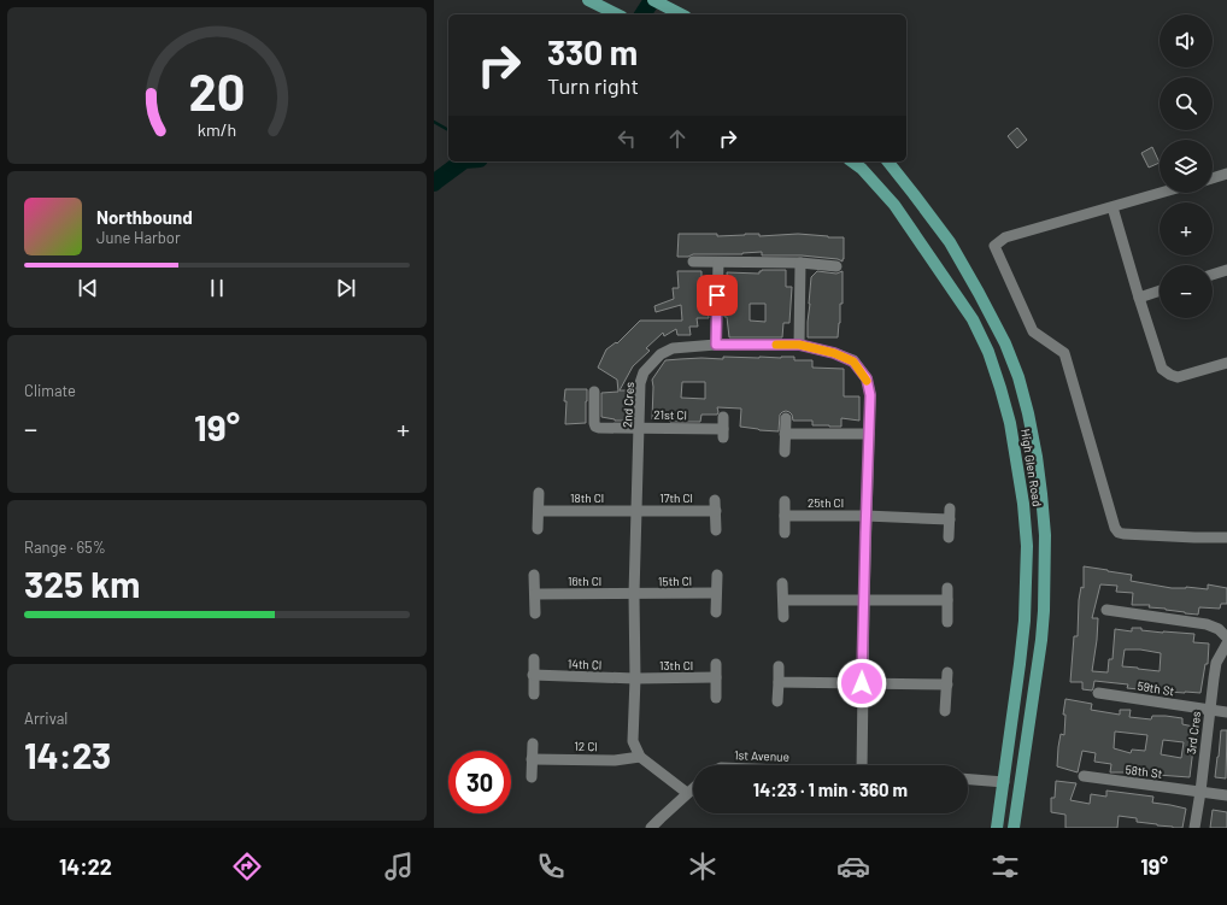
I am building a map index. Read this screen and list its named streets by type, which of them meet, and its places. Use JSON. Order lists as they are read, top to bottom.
{
  "streets": {
    "main road": ["High Glen Road"],
    "street": [
      "2nd Cres",
      "21st Cl",
      "18th Cl",
      "17th Cl",
      "25th Cl",
      "16th Cl",
      "15th Cl",
      "14th Cl",
      "13th Cl",
      "59th St",
      "3rd Cres",
      "12 Cl",
      "58th St"
    ]
  },
  "crossings": [
    ["2nd Cres", "21st Cl"],
    ["2nd Cres", "18th Cl"],
    ["2nd Cres", "17th Cl"],
    ["2nd Cres", "25th Cl"],
    ["2nd Cres", "16th Cl"],
    ["2nd Cres", "15th Cl"],
    ["2nd Cres", "14th Cl"],
    ["2nd Cres", "13th Cl"],
    ["2nd Cres", "12 Cl"],
    ["18th Cl", "17th Cl"],
    ["16th Cl", "15th Cl"],
    ["14th Cl", "13th Cl"],
    ["59th St", "3rd Cres"],
    ["3rd Cres", "58th St"]
  ],
  "page": {
    "map_buttons": ["+", "−"],
    "turn": ["330 m", "Turn right"],
    "song": ["Northbound", "June Harbor"],
    "tile": [
      "Climate",
      ["Range · 65%", "325 km"],
      ["Arrival", "14:23"]
    ],
    "heat": ["−", "19°", "+"],
    "limit": "30",
    "trip": "14:23 · 1 min · 360 m",
    "tabs": ["14:22", "19°"],
    "gauge": ["20", "km/h"]
  }
}
